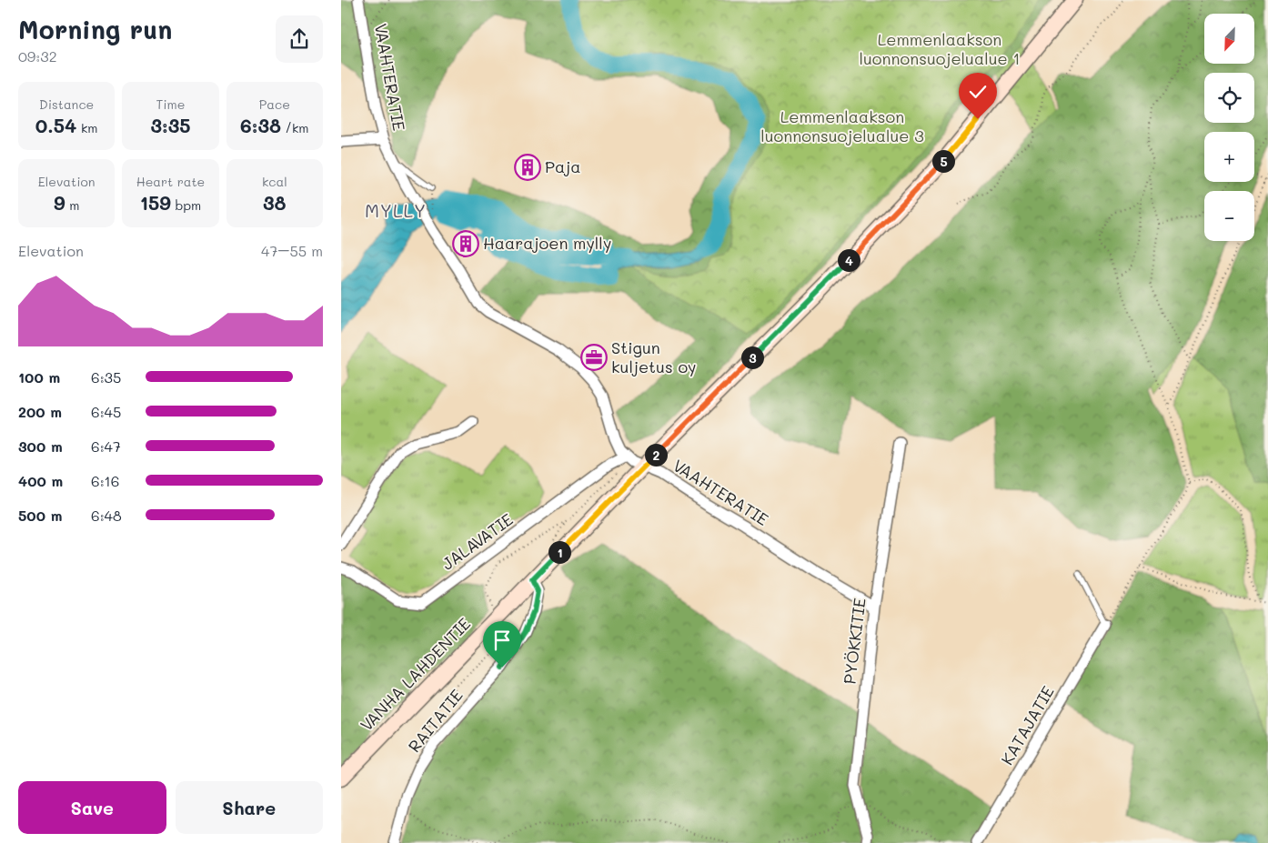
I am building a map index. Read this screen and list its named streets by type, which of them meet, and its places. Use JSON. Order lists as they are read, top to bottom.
{
  "streets": {
    "main road": ["VANHA LAHDENTIE"],
    "street": [
      "VAAHTERATIE",
      "JALAVATIE",
      "PYÖKKITIE",
      "RAITATIE",
      "KATAJATIE"
    ]
  },
  "crossings": [
    ["VAAHTERATIE", "JALAVATIE"],
    ["VAAHTERATIE", "PYÖKKITIE"],
    ["VAAHTERATIE", "VANHA LAHDENTIE"],
    ["JALAVATIE", "VANHA LAHDENTIE"],
    ["VANHA LAHDENTIE", "RAITATIE"]
  ],
  "districts": ["MYLLY"],
  "parks": ["Lemmenlaakson luonnonsuojelualue 1", "Lemmenlaakson luonnonsuojelualue 3"],
  "places": {
    "building": ["Paja", "Haarajoen mylly"],
    "office": ["Stigun kuljetus oy"]
  },
  "north": "bottom left",
  "page": {
    "heading": ["Morning run", "09:32"],
    "map_buttons": ["+", "−"],
    "stats": [
      ["Distance", "0.54 km"],
      ["Time", "3:35"],
      ["Pace", "6:38 /km"],
      ["Elevation", "9 m"],
      ["Heart rate", "159 bpm"],
      ["kcal", "38"]
    ],
    "pins": [
      "5",
      "4",
      "3",
      "2",
      "1"
    ],
    "chart": ["Elevation", "47–55 m"],
    "list": [
      {
        "name": "100 m",
        "note": "6:35"
      },
      {
        "name": "200 m",
        "note": "6:45"
      },
      {
        "name": "300 m",
        "note": "6:47"
      },
      {
        "name": "400 m",
        "note": "6:16"
      },
      {
        "name": "500 m",
        "note": "6:48"
      }
    ],
    "buttons": ["Save", "Share"]
  }
}
